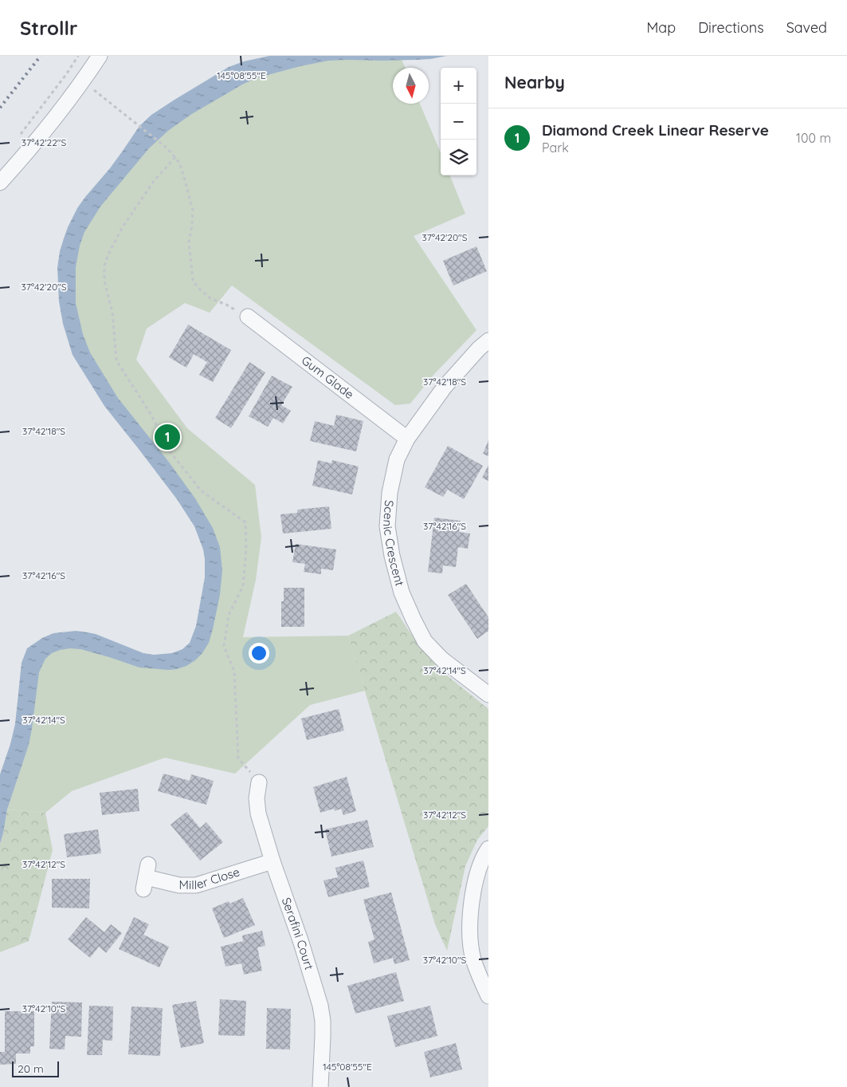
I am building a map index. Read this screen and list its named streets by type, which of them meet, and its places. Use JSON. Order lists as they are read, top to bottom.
{
  "streets": {
    "street": [
      "Gum Glade",
      "Scenic Crescent",
      "Miller Close",
      "Serafini Court"
    ]
  },
  "crossings": [
    ["Gum Glade", "Scenic Crescent"],
    ["Miller Close", "Serafini Court"]
  ],
  "scale_bar": "20 m",
  "north": "bottom",
  "page": {
    "header": "Strollr",
    "nav": ["Map", "Directions", "Saved"],
    "heading": "Nearby",
    "map_buttons": ["+", "−"],
    "list": [
      {
        "mark": "1",
        "name": "Diamond Creek Linear Reserve",
        "note": "Park",
        "value": "100 m"
      }
    ],
    "pins": "1",
    "scale": "20 m"
  },
  "coordinates": [
    "145°08'55\"E",
    "37°42'22\"S",
    "37°42'20\"S",
    "37°42'18\"S",
    "37°42'16\"S",
    "37°42'14\"S",
    "37°42'12\"S",
    "37°42'10\"S"
  ]
}
